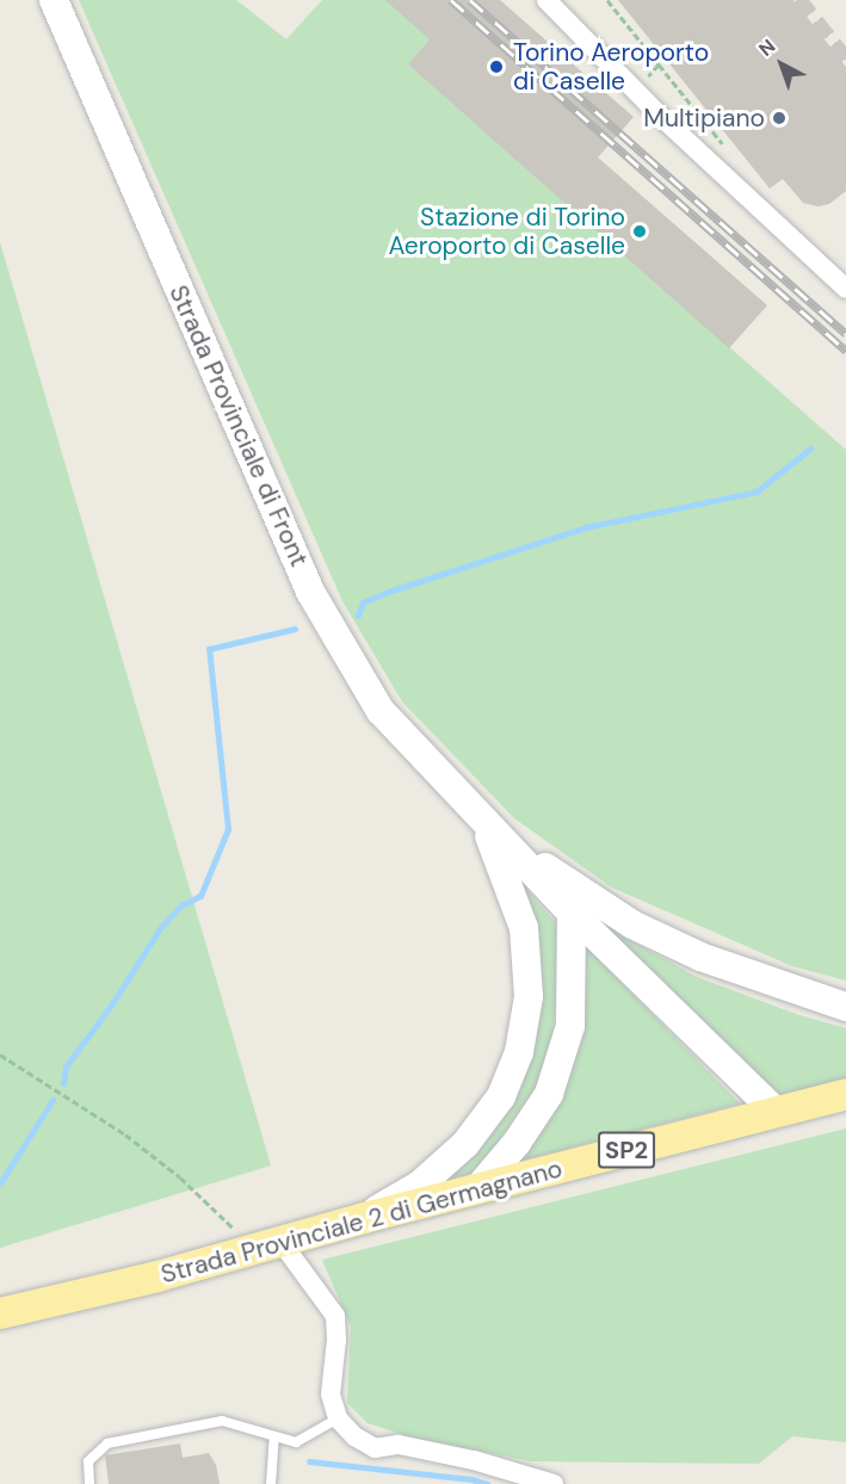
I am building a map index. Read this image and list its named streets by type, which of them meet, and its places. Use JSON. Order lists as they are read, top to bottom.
{
  "streets": {
    "main road": ["Strada Provinciale di Front", "SP2", "Strada Provinciale 2 di Germagnano"]
  },
  "places": ["Torino Aeroporto di Caselle", "Multipiano", "Stazione di Torino Aeroporto di Caselle"],
  "north": "top left"
}
